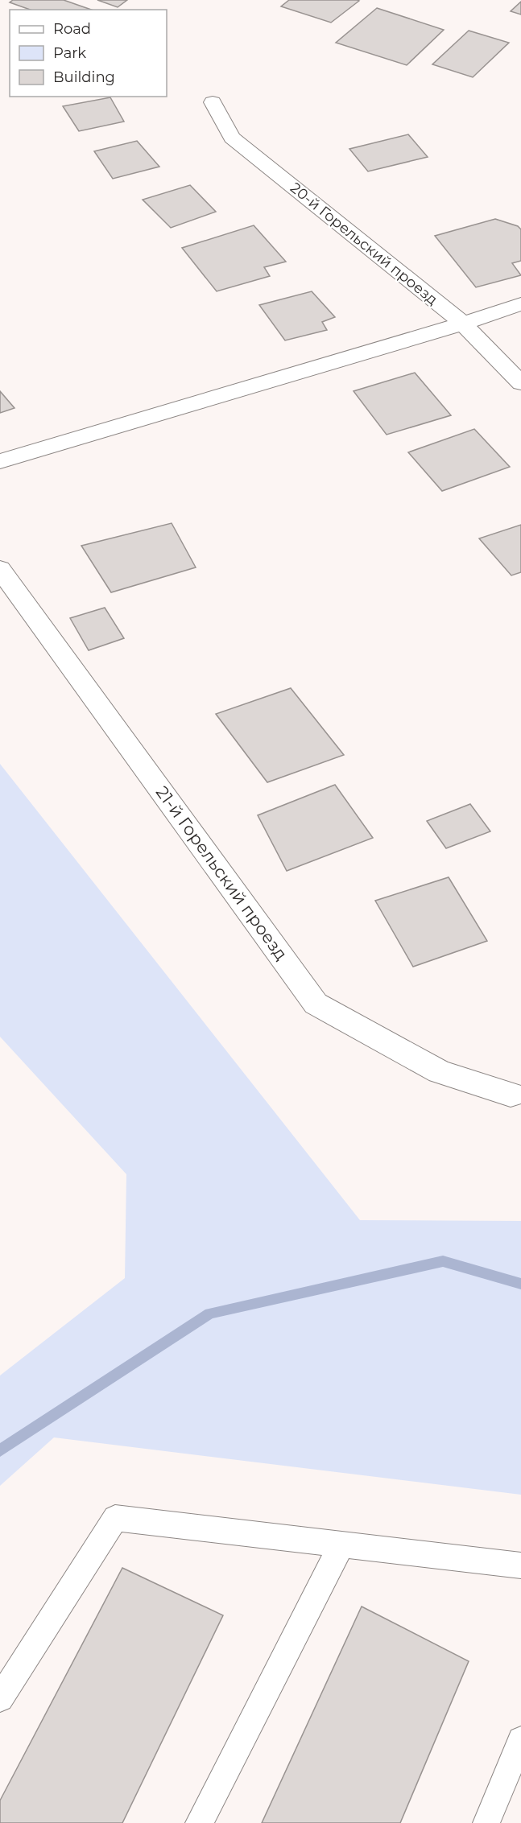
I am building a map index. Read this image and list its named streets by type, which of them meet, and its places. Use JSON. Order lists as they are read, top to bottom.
{
  "streets": {
    "street": ["20-й Горельский проезд", "21-й Горельский проезд"]
  },
  "legend": ["Road", "Park", "Building"]
}
